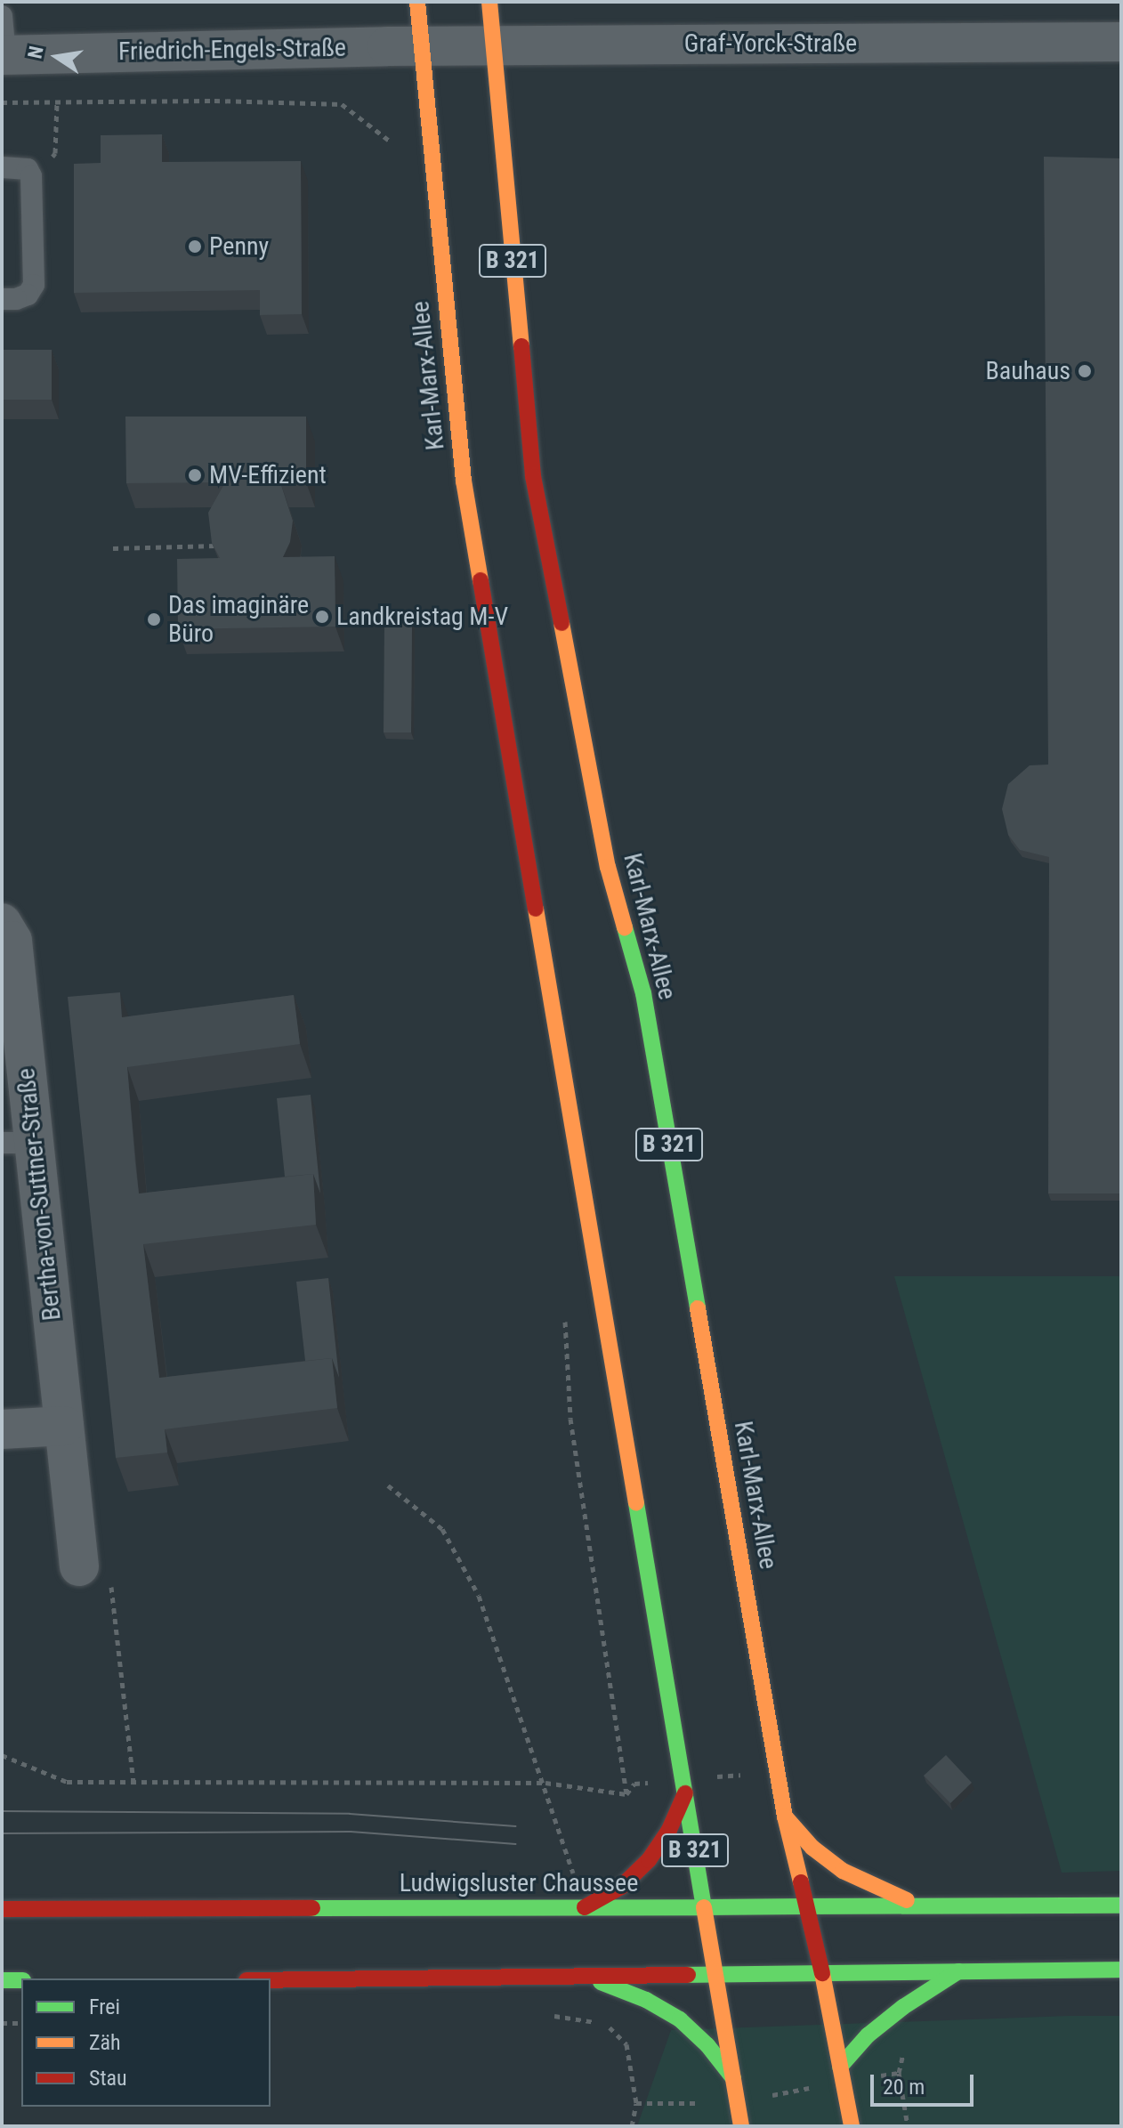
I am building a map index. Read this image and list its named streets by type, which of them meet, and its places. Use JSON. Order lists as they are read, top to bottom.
{
  "streets": {
    "main road": ["B 321", "Karl-Marx-Allee", "Ludwigsluster Chaussee"],
    "street": ["Graf-Yorck-Straße", "Friedrich-Engels-Straße", "Bertha-von-Suttner-Straße"]
  },
  "crossings": [
    ["Graf-Yorck-Straße", "Friedrich-Engels-Straße"],
    ["Graf-Yorck-Straße", "B 321"],
    ["Graf-Yorck-Straße", "Karl-Marx-Allee"],
    ["Friedrich-Engels-Straße", "B 321"],
    ["Friedrich-Engels-Straße", "Karl-Marx-Allee"],
    ["B 321", "Karl-Marx-Allee"],
    ["B 321", "Ludwigsluster Chaussee"]
  ],
  "places": [
    "Penny",
    "Bauhaus",
    "MV-Effizient",
    "Landkreistag M-V",
    "Das imaginäre Büro"
  ],
  "legend": ["Frei", "Zäh", "Stau"],
  "scale_bar": "20 m",
  "north": "left"
}
